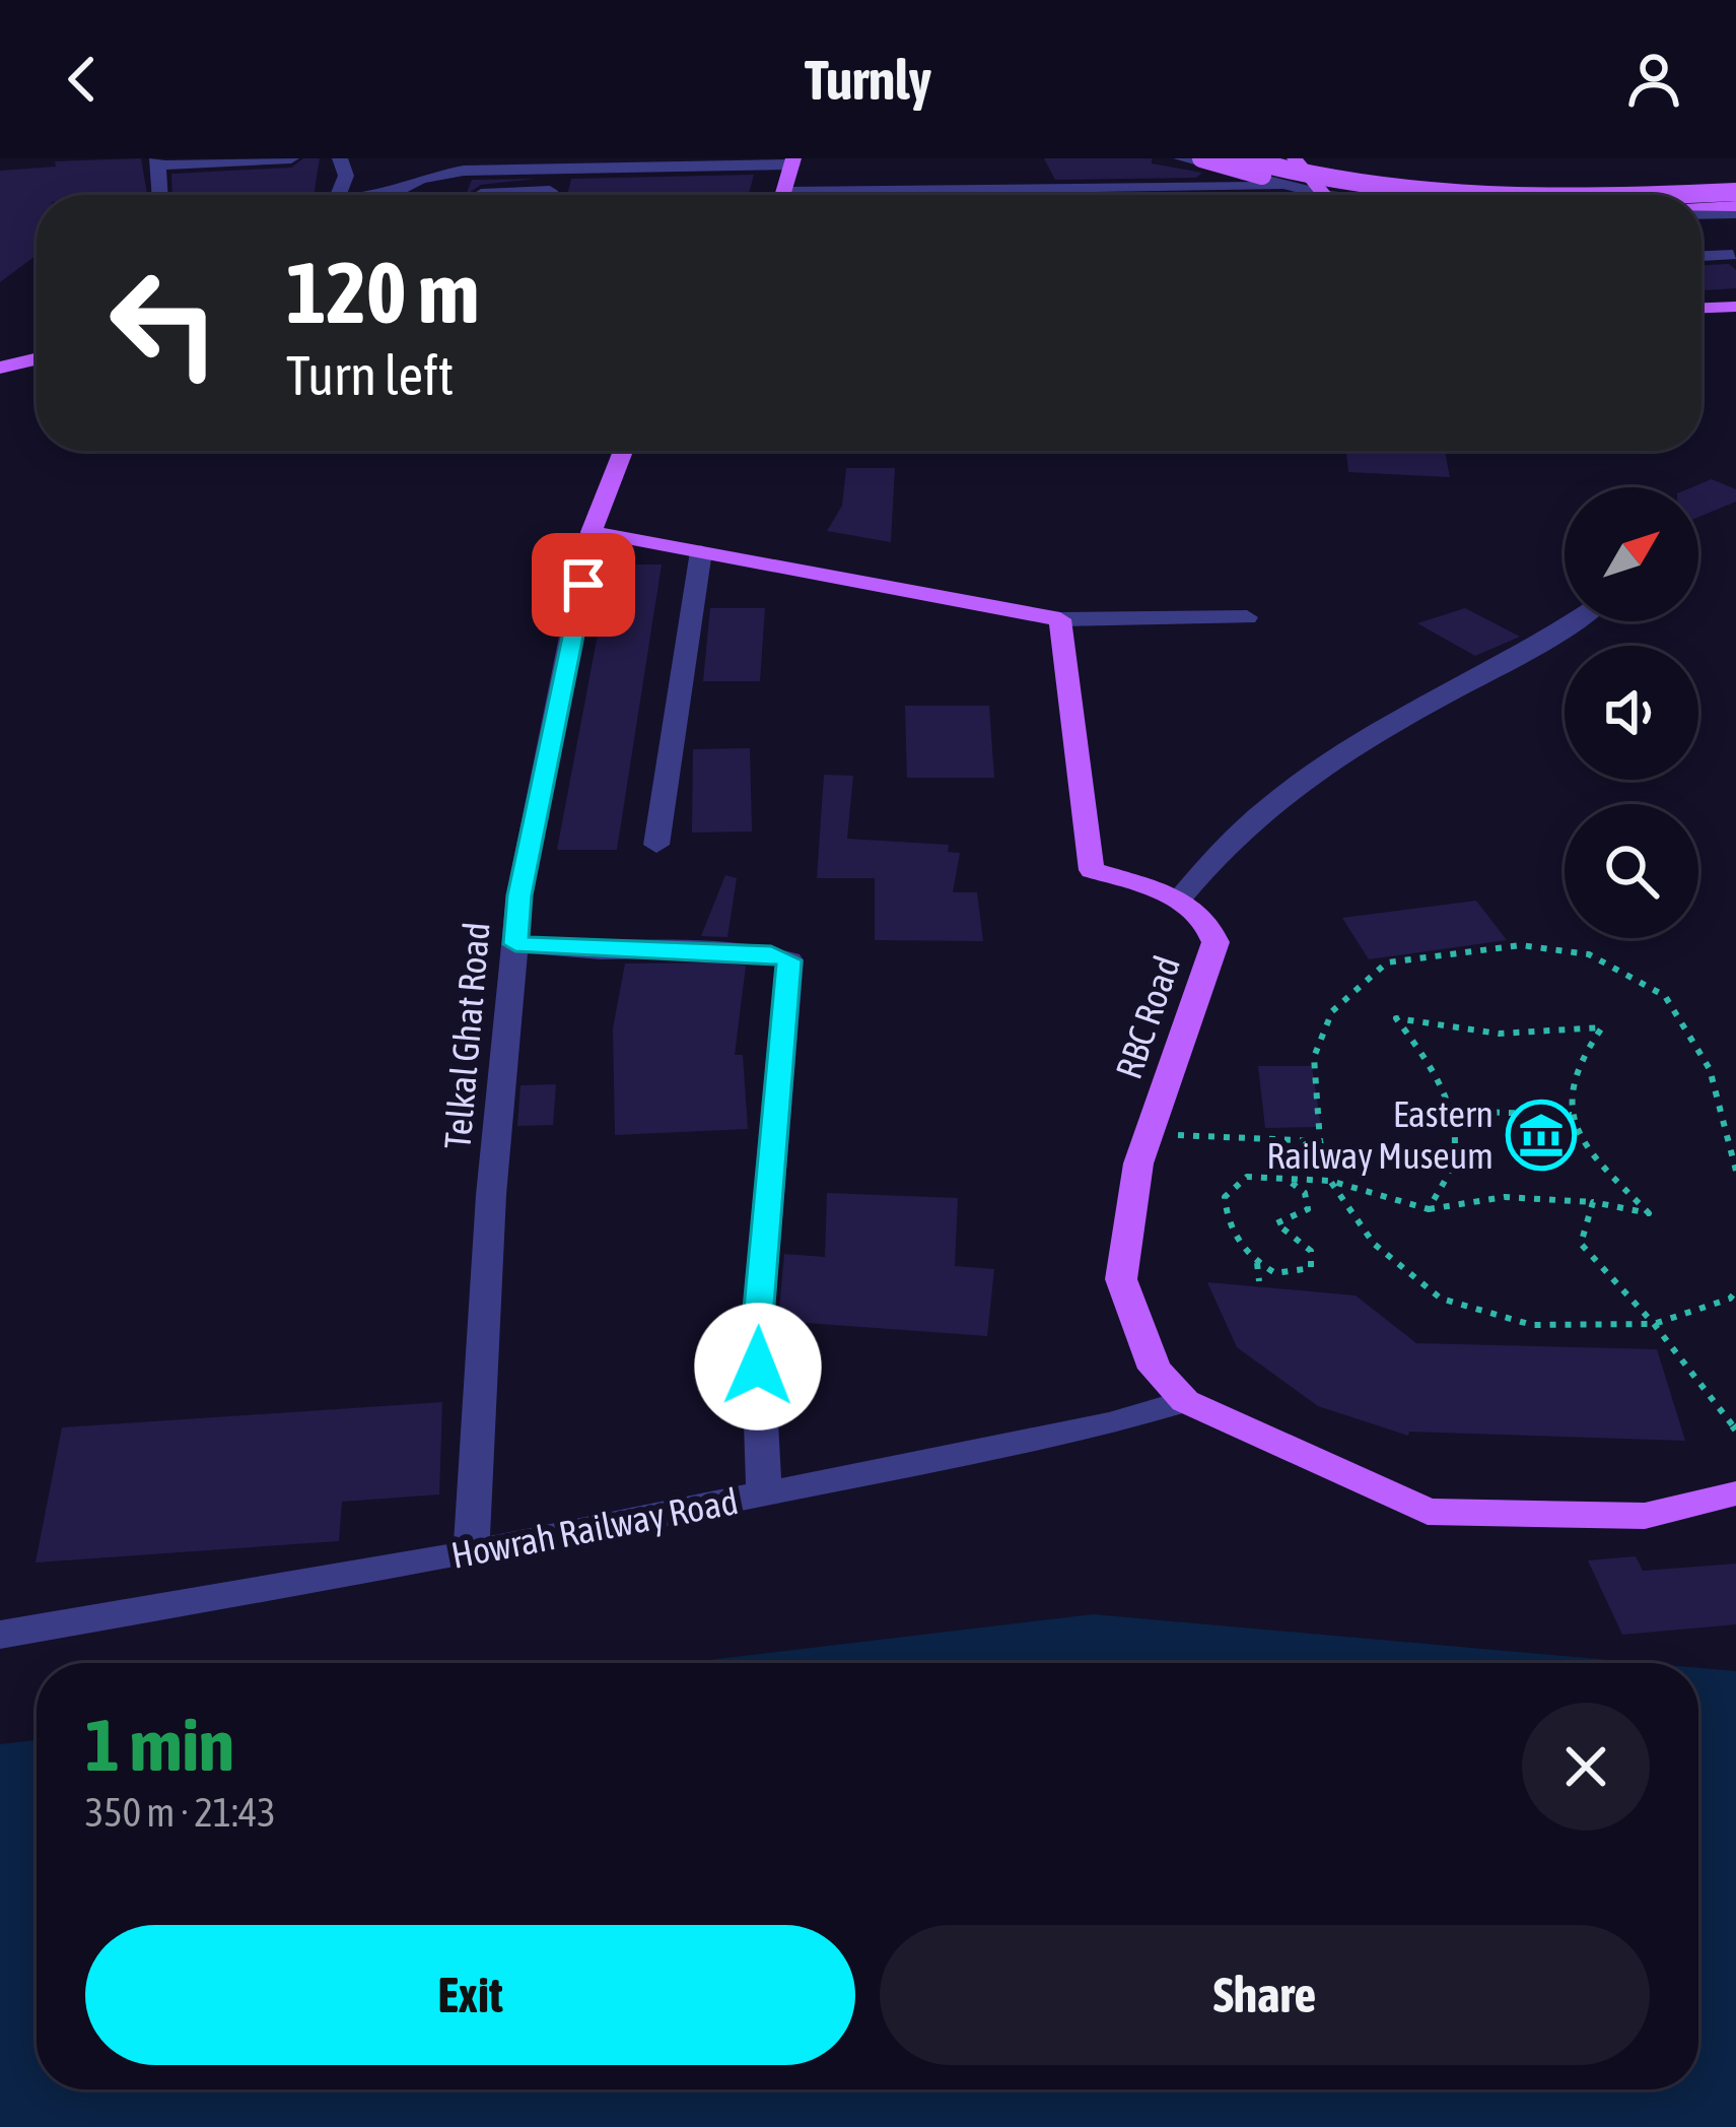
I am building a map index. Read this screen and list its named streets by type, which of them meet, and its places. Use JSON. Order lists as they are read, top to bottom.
{
  "streets": {
    "main road": ["RBC Road"],
    "street": ["Telkal Ghat Road", "Howrah Railway Road"]
  },
  "crossings": [
    ["RBC Road", "Howrah Railway Road"],
    ["Telkal Ghat Road", "Howrah Railway Road"]
  ],
  "places": {
    "museum": ["Eastern Railway Museum"]
  },
  "north": "top right",
  "page": {
    "header": "Turnly",
    "turn": ["120 m", "Turn left"],
    "heading": ["1 min", "350 m · 21:43"],
    "buttons": ["Exit", "Share"]
  }
}
